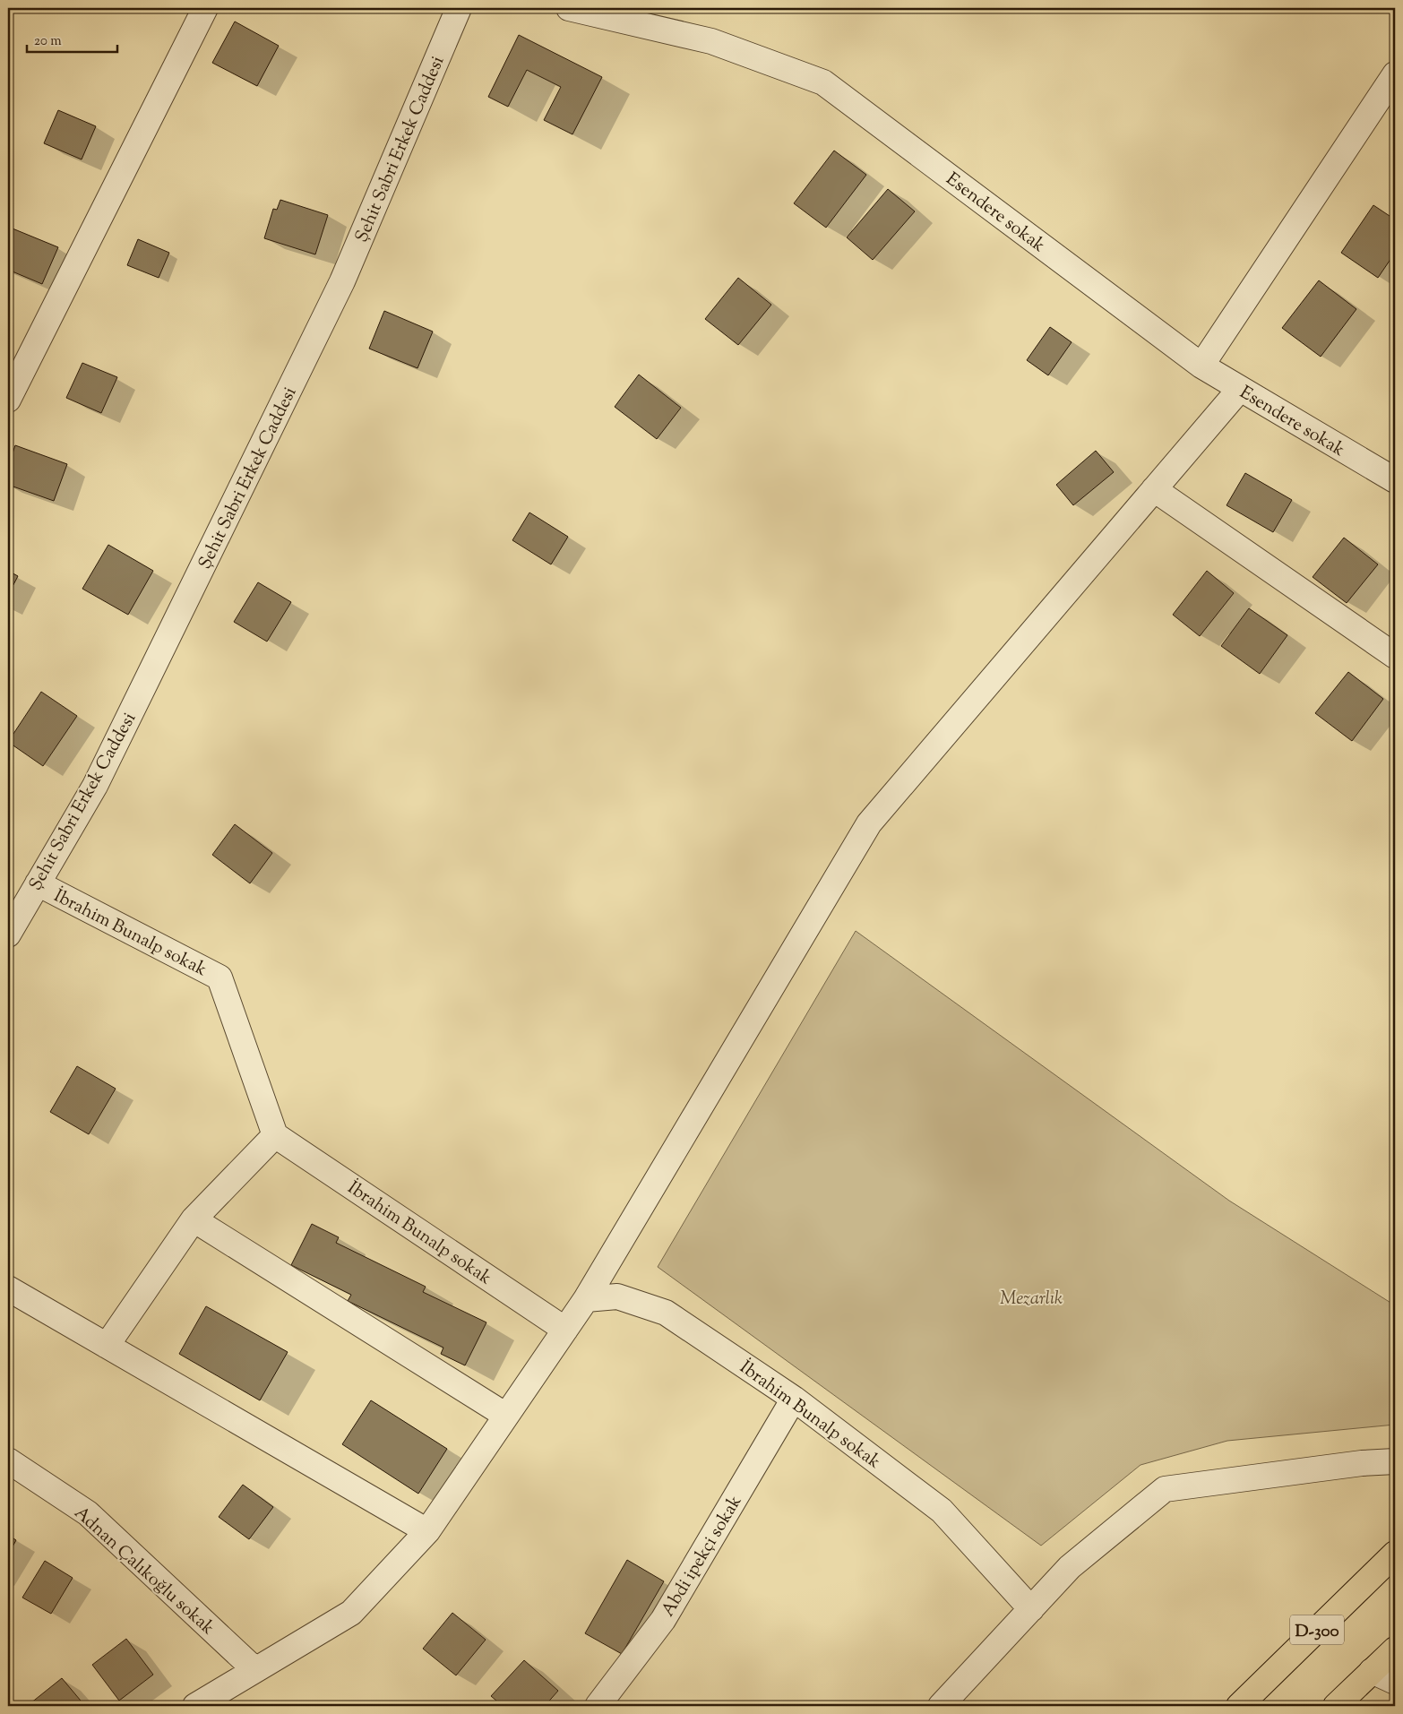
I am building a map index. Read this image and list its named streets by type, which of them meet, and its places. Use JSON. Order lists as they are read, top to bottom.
{
  "streets": {
    "highway": ["D-300"],
    "street": [
      "Şehit Sabri Erkek Caddesi",
      "Esendere sokak",
      "İbrahim Bunalp sokak",
      "Abdi ipekçi sokak",
      "Adnan Çalıkoğlu sokak"
    ]
  },
  "crossings": [
    ["Şehit Sabri Erkek Caddesi", "İbrahim Bunalp sokak"],
    ["İbrahim Bunalp sokak", "Abdi ipekçi sokak"]
  ],
  "parks": ["Mezarlık"],
  "scale_bar": "20 m"
}
